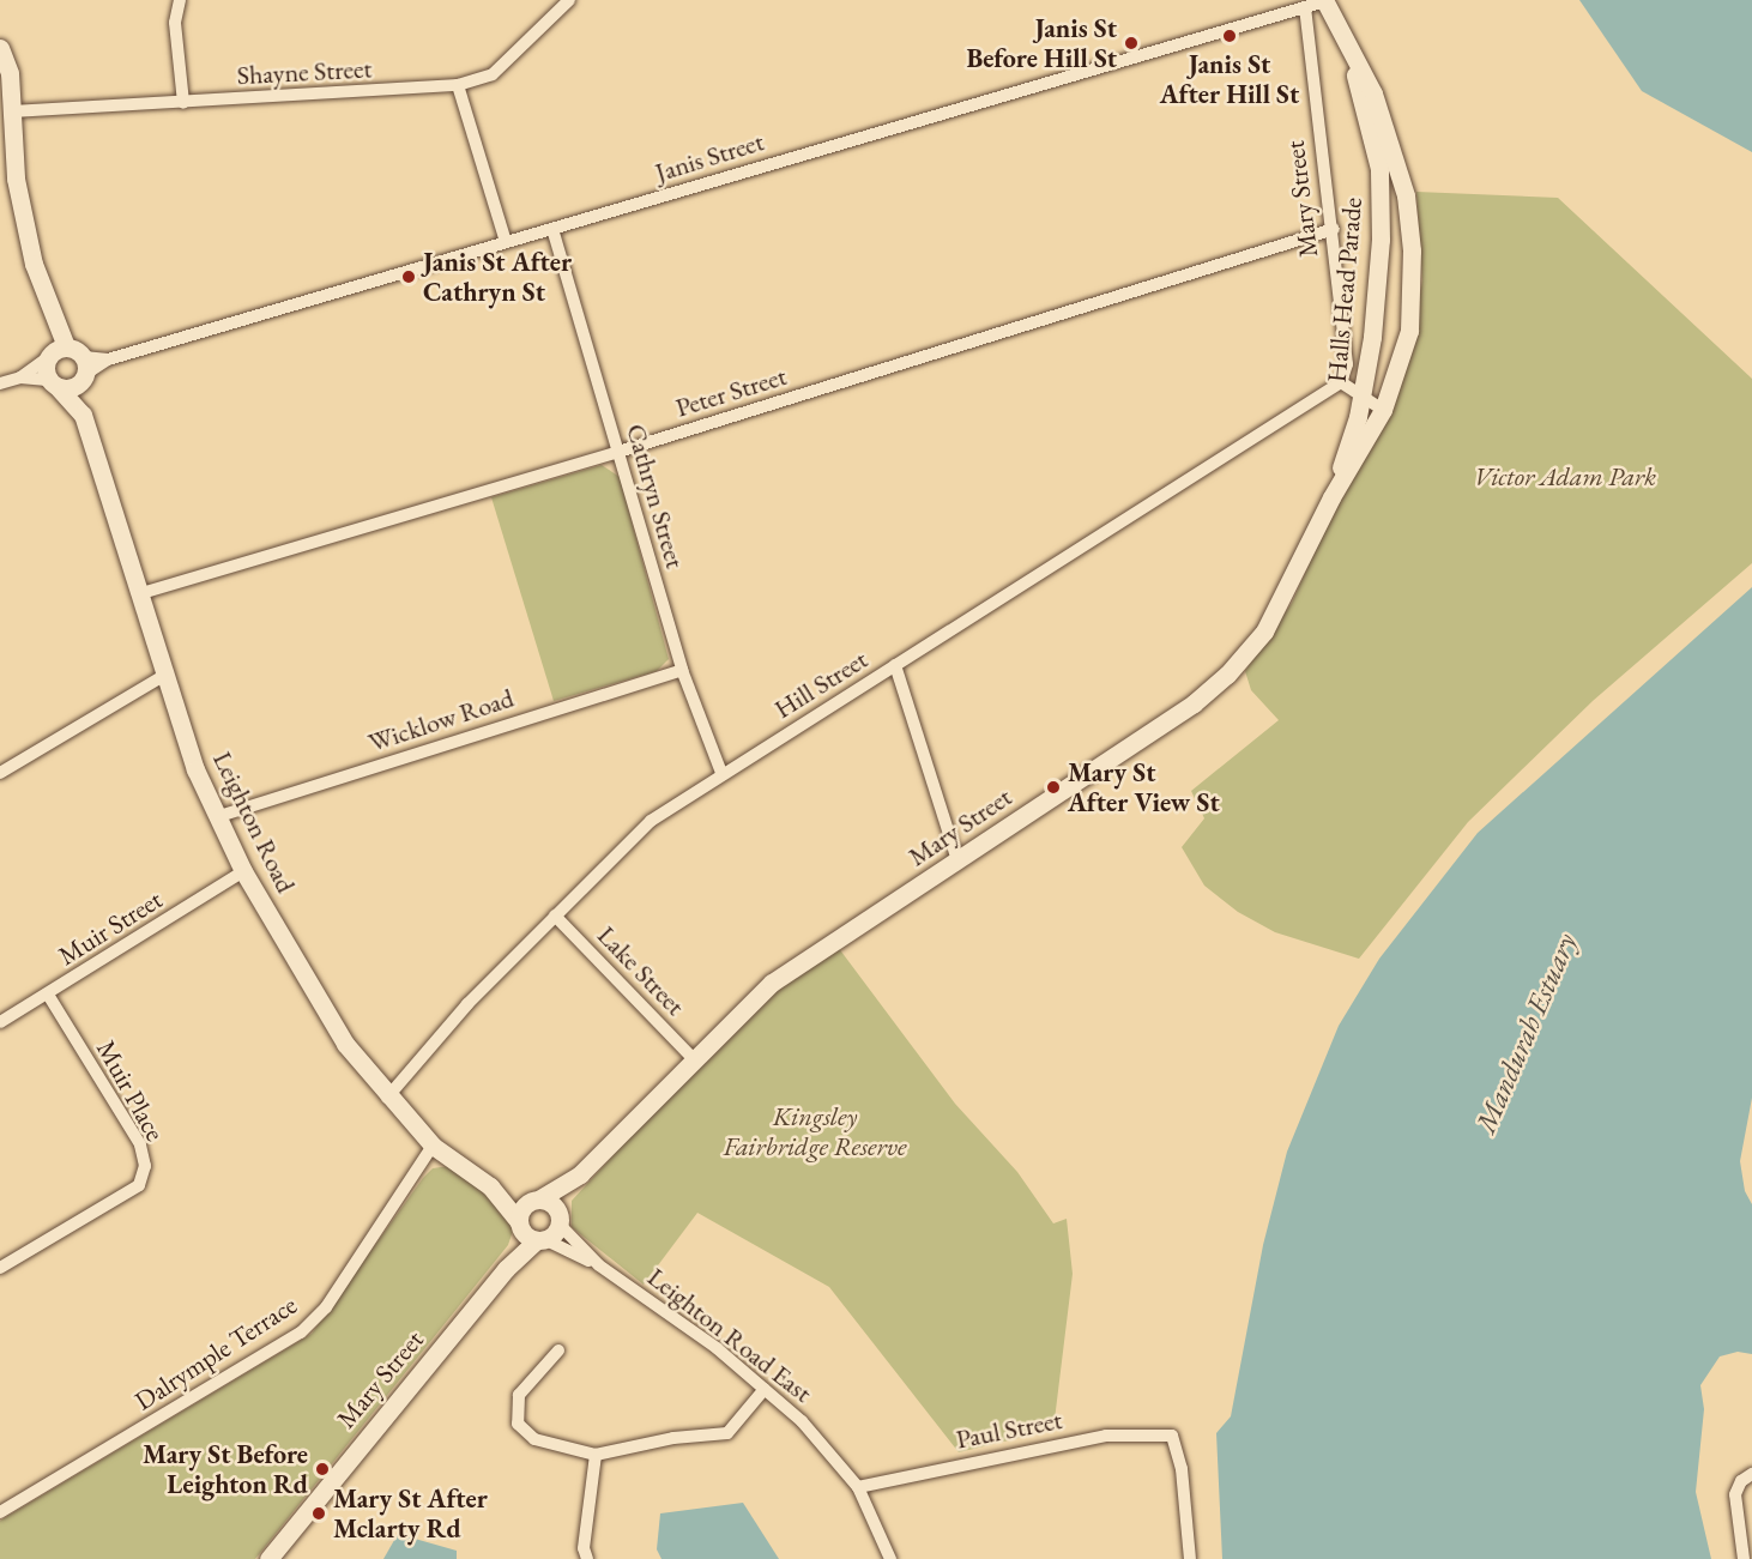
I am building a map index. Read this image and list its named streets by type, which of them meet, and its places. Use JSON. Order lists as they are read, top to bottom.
{
  "streets": {
    "street": [
      "Shayne Street",
      "Janis Street",
      "Mary Street",
      "Halls Head Parade",
      "Peter Street",
      "Cathryn Street",
      "Hill Street",
      "Wicklow Road",
      "Leighton Road",
      "Muir Street",
      "Lake Street",
      "Muir Place",
      "Leighton Road East",
      "Dalrymple Terrace",
      "Paul Street"
    ]
  },
  "crossings": [
    ["Janis Street", "Mary Street"],
    ["Janis Street", "Halls Head Parade"],
    ["Janis Street", "Cathryn Street"],
    ["Janis Street", "Leighton Road"],
    ["Mary Street", "Halls Head Parade"],
    ["Mary Street", "Peter Street"],
    ["Mary Street", "Hill Street"],
    ["Mary Street", "Leighton Road"],
    ["Mary Street", "Lake Street"],
    ["Mary Street", "Leighton Road East"],
    ["Peter Street", "Cathryn Street"],
    ["Peter Street", "Leighton Road"],
    ["Cathryn Street", "Hill Street"],
    ["Cathryn Street", "Wicklow Road"],
    ["Hill Street", "Leighton Road"],
    ["Hill Street", "Lake Street"],
    ["Wicklow Road", "Leighton Road"],
    ["Leighton Road", "Muir Street"],
    ["Leighton Road", "Leighton Road East"],
    ["Leighton Road", "Dalrymple Terrace"],
    ["Muir Street", "Muir Place"],
    ["Leighton Road East", "Paul Street"]
  ],
  "water": ["Mandurah Estuary"],
  "parks": ["Victor Adam Park", "Kingsley Fairbridge Reserve"],
  "places": [
    "Janis St After Hill St",
    "Janis St Before Hill St",
    "Janis St After Cathryn St",
    "Mary St After View St",
    "Mary St Before Leighton Rd",
    "Mary St After Mclarty Rd"
  ]
}
